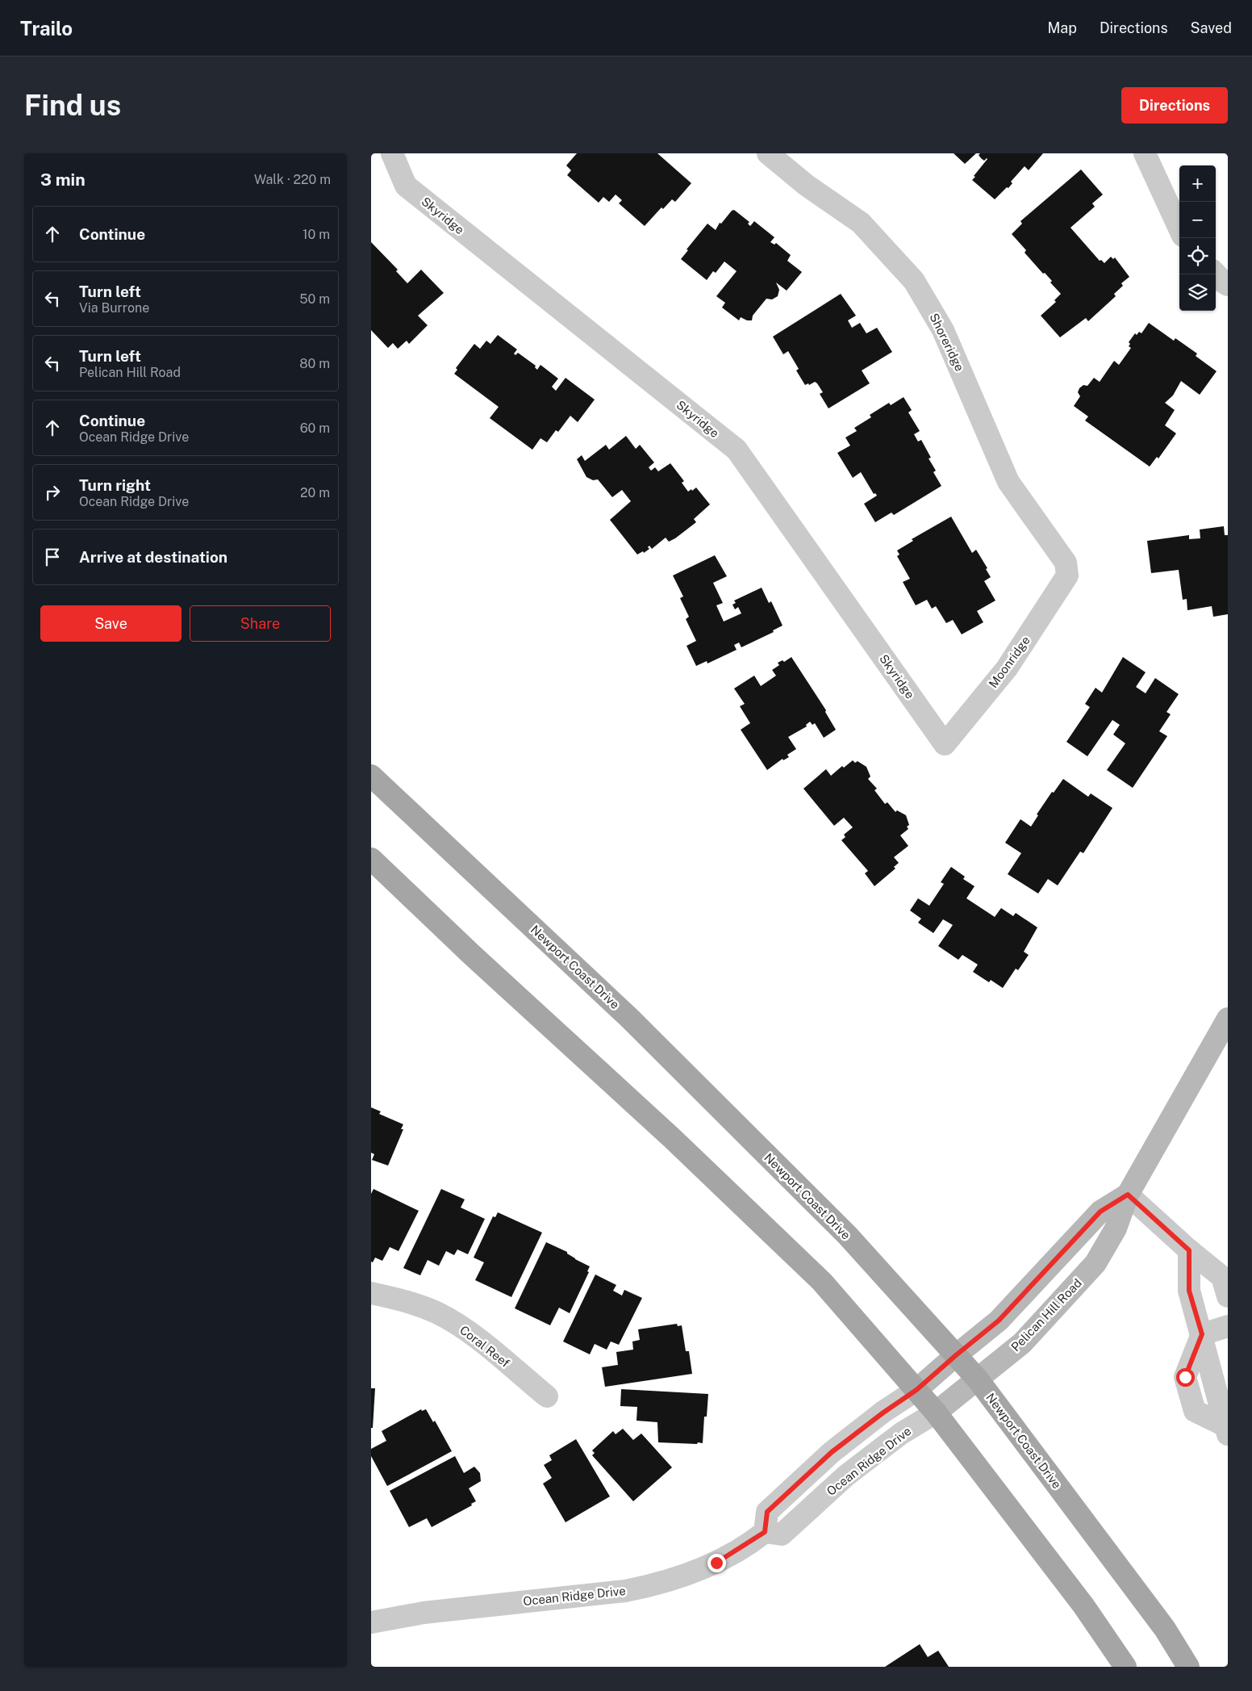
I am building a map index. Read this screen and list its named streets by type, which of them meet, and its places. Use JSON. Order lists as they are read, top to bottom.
{
  "streets": {
    "main road": ["Newport Coast Drive"],
    "street": [
      "Skyridge",
      "Shoreridge",
      "Moonridge",
      "Pelican Hill Road",
      "Coral Reef",
      "Ocean Ridge Drive"
    ]
  },
  "crossings": [
    ["Skyridge", "Moonridge"],
    ["Shoreridge", "Moonridge"],
    ["Newport Coast Drive", "Pelican Hill Road"],
    ["Pelican Hill Road", "Ocean Ridge Drive"]
  ],
  "page": {
    "header": "Trailo",
    "nav": ["Map", "Directions", "Saved"],
    "buttons": [
      "Directions",
      ["Save", "Share"]
    ],
    "title": "Find us",
    "heading": ["3 min", "Walk · 220 m"],
    "map_buttons": ["+", "−"],
    "list": [
      ["Continue", "10 m"],
      ["Turn left", "Via Burrone", "50 m"],
      ["Turn left", "Pelican Hill Road", "80 m"],
      ["Continue", "Ocean Ridge Drive", "60 m"],
      ["Turn right", "Ocean Ridge Drive", "20 m"],
      "Arrive at destination"
    ]
  }
}
